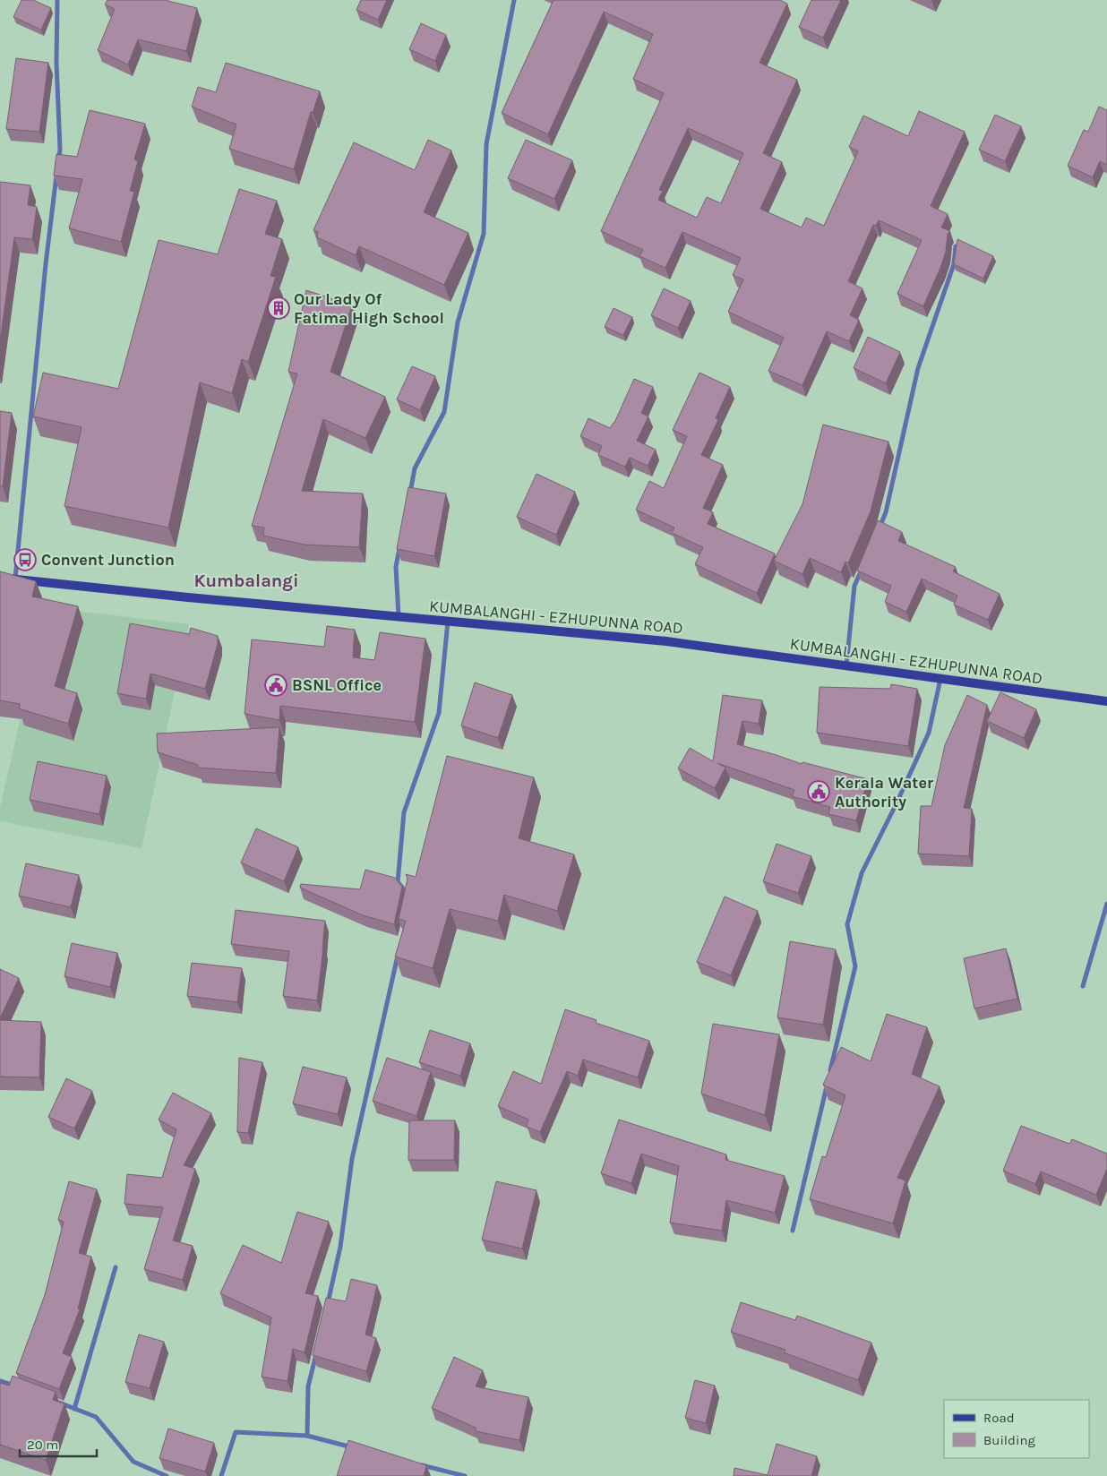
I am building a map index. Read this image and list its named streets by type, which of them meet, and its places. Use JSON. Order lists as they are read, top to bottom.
{
  "streets": {
    "main road": ["KUMBALANGHI - EZHUPUNNA ROAD"]
  },
  "districts": ["Kumbalangi"],
  "places": {
    "building": ["Our Lady Of Fatima High School"],
    "bus stop": ["Convent Junction"],
    "public building": ["BSNL Office", "Kerala Water Authority"]
  },
  "legend": ["Road", "Building"],
  "scale_bar": "20 m"
}
